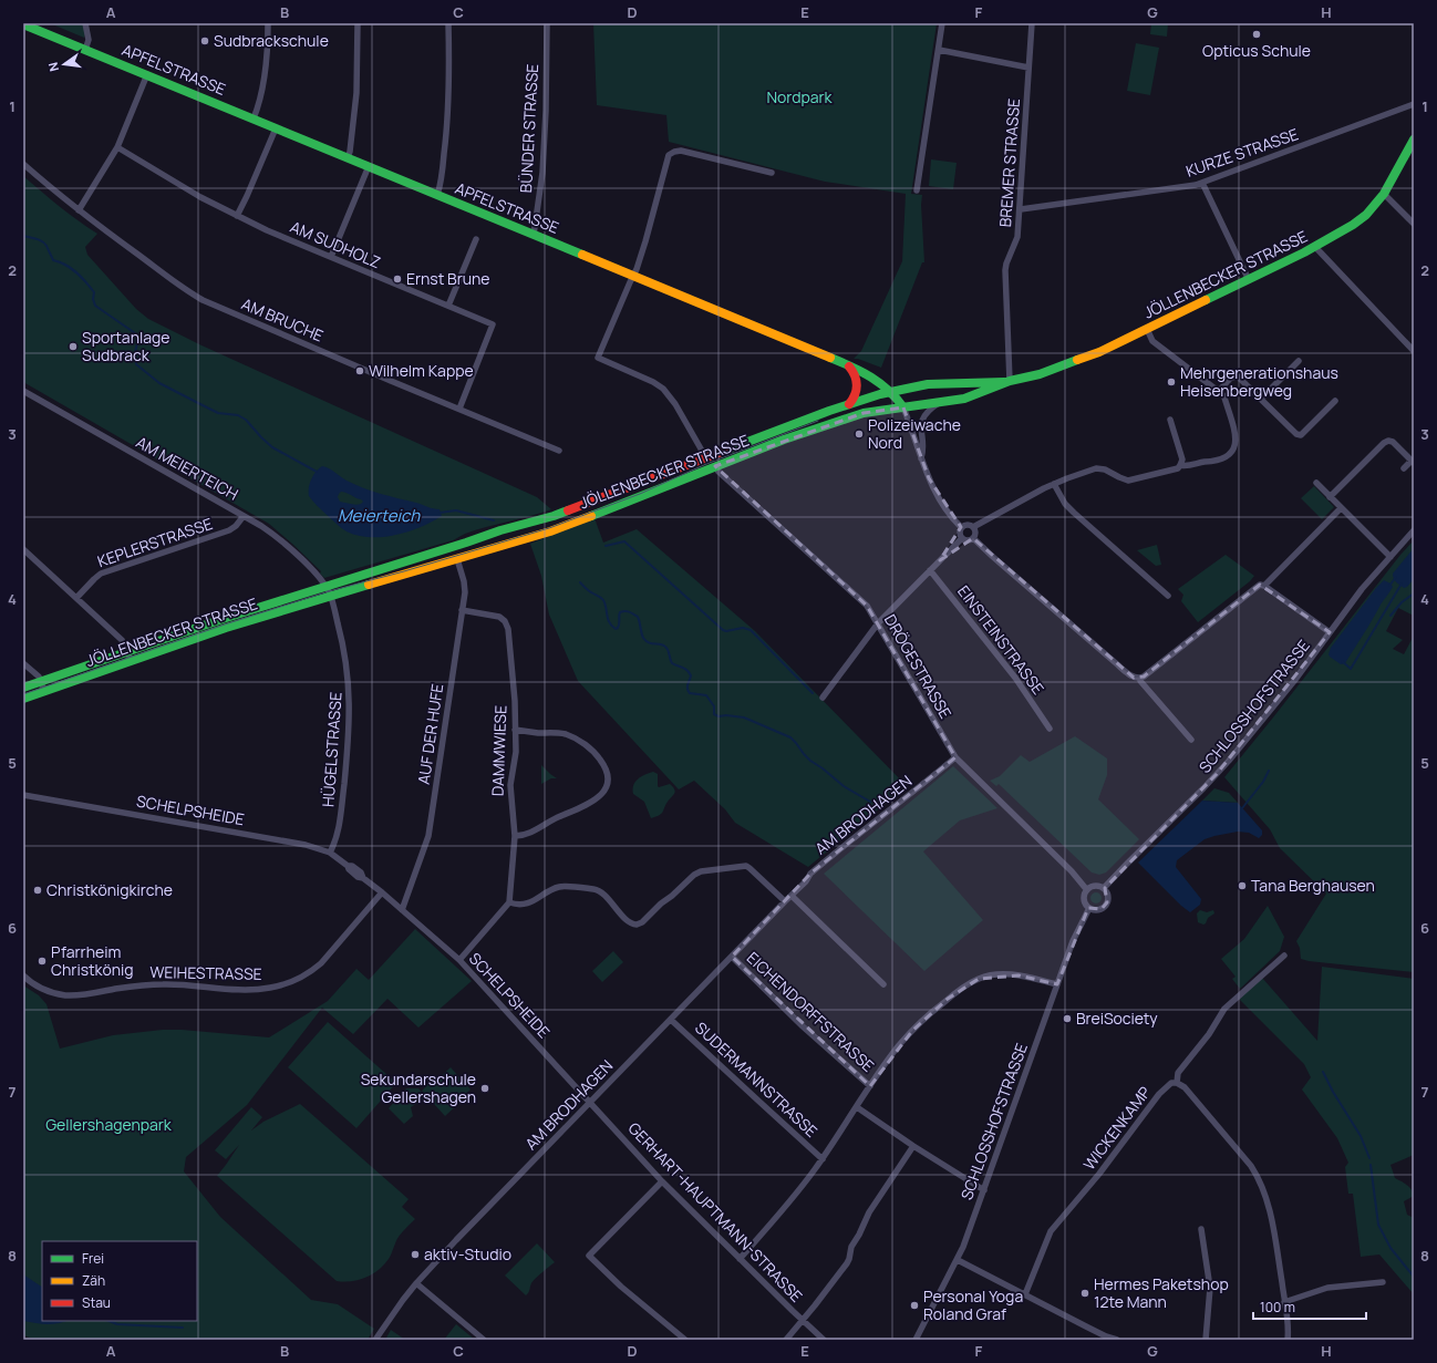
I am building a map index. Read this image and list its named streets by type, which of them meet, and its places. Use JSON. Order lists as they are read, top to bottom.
{
  "streets": {
    "main road": ["APFELSTRASSE", "JÖLLENBECKER STRASSE"],
    "street": [
      "BÜNDER STRASSE",
      "KURZE STRASSE",
      "BREMER STRASSE",
      "AM SUDHOLZ",
      "AM BRUCHE",
      "AM MEIERTEICH",
      "KEPLERSTRASSE",
      "EINSTEINSTRASSE",
      "DRÖGESTRASSE",
      "SCHLOSSHOFSTRASSE",
      "AUF DER HUFE",
      "HÜGELSTRASSE",
      "DAMMWIESE",
      "SCHELPSHEIDE",
      "AM BRODHAGEN",
      "WEIHESTRASSE",
      "EICHENDORFFSTRASSE",
      "SUDERMANNSTRASSE",
      "WICKENKAMP",
      "GERHART-HAUPTMANN-STRASSE"
    ]
  },
  "crossings": [
    ["APFELSTRASSE", "BÜNDER STRASSE"],
    ["APFELSTRASSE", "JÖLLENBECKER STRASSE"],
    ["KURZE STRASSE", "BREMER STRASSE"],
    ["BREMER STRASSE", "JÖLLENBECKER STRASSE"],
    ["AM SUDHOLZ", "AM BRUCHE"],
    ["JÖLLENBECKER STRASSE", "AM MEIERTEICH"],
    ["JÖLLENBECKER STRASSE", "DRÖGESTRASSE"],
    ["JÖLLENBECKER STRASSE", "AUF DER HUFE"],
    ["JÖLLENBECKER STRASSE", "HÜGELSTRASSE"],
    ["AM MEIERTEICH", "KEPLERSTRASSE"],
    ["DRÖGESTRASSE", "SCHLOSSHOFSTRASSE"],
    ["DRÖGESTRASSE", "AM BRODHAGEN"],
    ["AUF DER HUFE", "DAMMWIESE"],
    ["AUF DER HUFE", "SCHELPSHEIDE"],
    ["HÜGELSTRASSE", "SCHELPSHEIDE"],
    ["SCHELPSHEIDE", "AM BRODHAGEN"],
    ["SCHELPSHEIDE", "WEIHESTRASSE"],
    ["SCHELPSHEIDE", "GERHART-HAUPTMANN-STRASSE"],
    ["AM BRODHAGEN", "EICHENDORFFSTRASSE"],
    ["AM BRODHAGEN", "SUDERMANNSTRASSE"],
    ["AM BRODHAGEN", "GERHART-HAUPTMANN-STRASSE"]
  ],
  "water": ["Meierteich"],
  "parks": ["Nordpark", "Gellershagenpark"],
  "places": [
    "Opticus Schule",
    "Sudbrackschule",
    "Ernst Brune",
    "Sportanlage Sudbrack",
    "Wilhelm Kappe",
    "Mehrgenerationshaus Heisenbergweg",
    "Polizeiwache Nord",
    "Tana Berghausen",
    "Christkönigkirche",
    "Pfarrheim Christkönig",
    "BreiSociety",
    "Sekundarschule Gellershagen",
    "aktiv-Studio",
    "Hermes Paketshop 12te Mann",
    "Personal Yoga Roland Graf"
  ],
  "legend": ["Frei", "Zäh", "Stau"],
  "scale_bar": "100 m",
  "north": "left",
  "grid": {
    "columns": [
      "A",
      "B",
      "C",
      "D",
      "E",
      "F",
      "G",
      "H"
    ],
    "rows": [
      "1",
      "2",
      "3",
      "4",
      "5",
      "6",
      "7",
      "8"
    ]
  }
}
